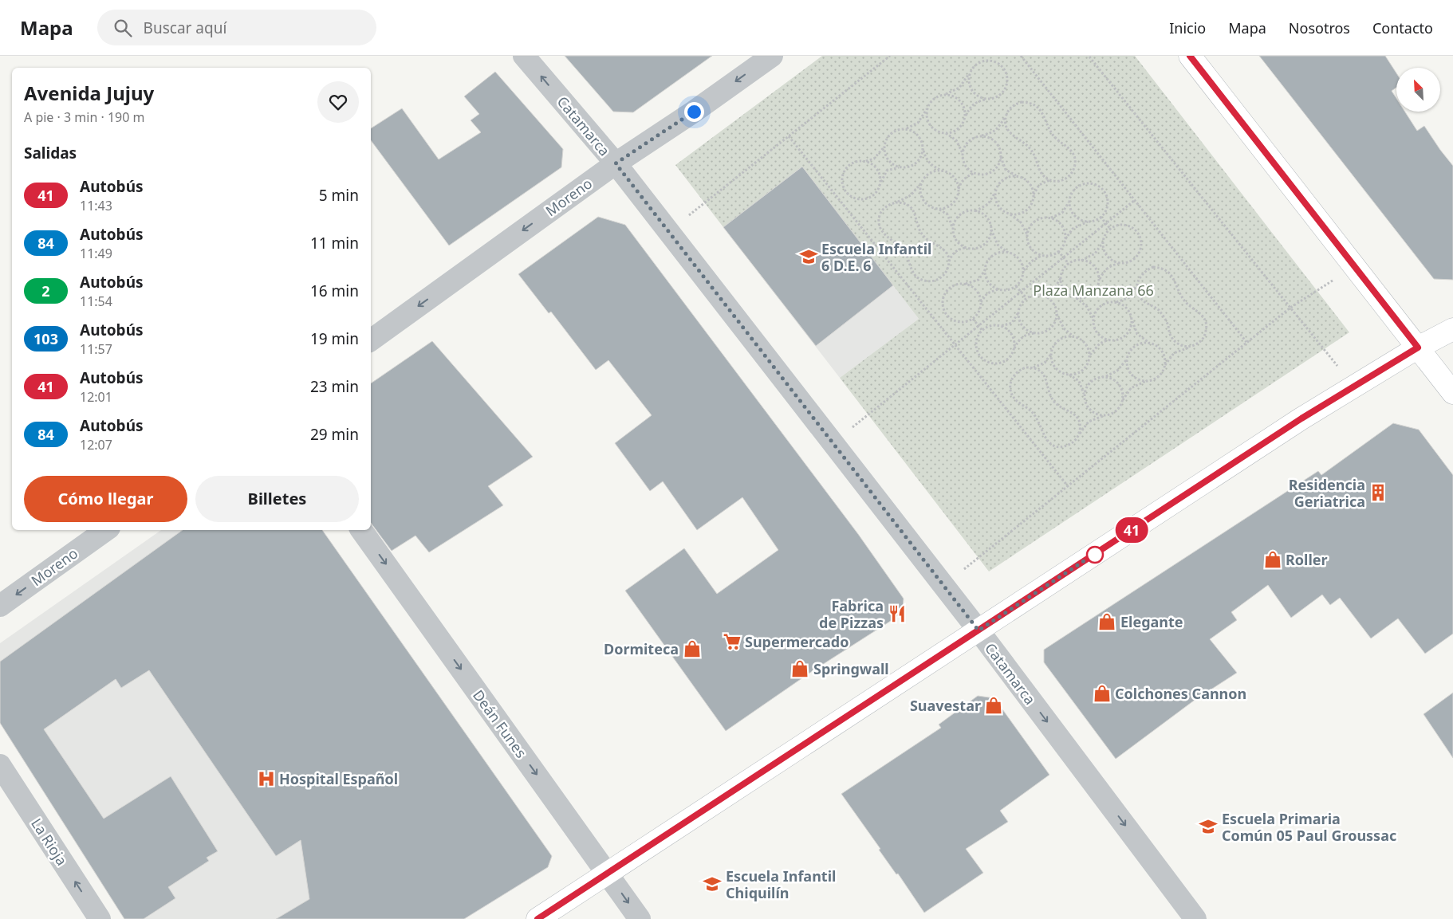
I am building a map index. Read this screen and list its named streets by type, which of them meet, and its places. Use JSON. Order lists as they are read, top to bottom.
{
  "streets": {
    "street": [
      "Catamarca",
      "Moreno",
      "Deán Funes",
      "La Rioja"
    ]
  },
  "crossings": [
    ["Catamarca", "Moreno"]
  ],
  "one_way": ["Moreno", "Deán Funes", "La Rioja"],
  "parks": ["Plaza Manzana 66"],
  "places": {
    "school or university": ["Escuela Infantil 6 D.E. 6", "Escuela Primaria Común 05 Paul Groussac", "Escuela Infantil Chiquilín"],
    "building": ["Residencia Geriatrica"],
    "shop": [
      "Roller",
      "Elegante",
      "Dormiteca",
      "Springwall",
      "Colchones Cannon",
      "Suavestar"
    ],
    "restaurant": ["Fabrica de Pizzas"],
    "supermarket": ["Supermercado"],
    "hospital": ["Hospital Español"]
  },
  "lines": ["bus line 41"],
  "north": "top left",
  "page": {
    "header": "Mapa",
    "search": "Buscar aquí",
    "nav": [
      "Inicio",
      "Mapa",
      "Nosotros",
      "Contacto"
    ],
    "on_map": "41",
    "heading": [
      ["Avenida Jujuy", "A pie · 3 min · 190 m"],
      "Salidas"
    ],
    "list": [
      {
        "mark": "41",
        "name": "Autobús",
        "note": "11:43",
        "value": "5 min"
      },
      {
        "mark": "84",
        "name": "Autobús",
        "note": "11:49",
        "value": "11 min"
      },
      {
        "mark": "2",
        "name": "Autobús",
        "note": "11:54",
        "value": "16 min"
      },
      {
        "mark": "103",
        "name": "Autobús",
        "note": "11:57",
        "value": "19 min"
      },
      {
        "mark": "41",
        "name": "Autobús",
        "note": "12:01",
        "value": "23 min"
      },
      {
        "mark": "84",
        "name": "Autobús",
        "note": "12:07",
        "value": "29 min"
      }
    ],
    "buttons": ["Cómo llegar", "Billetes"]
  }
}
